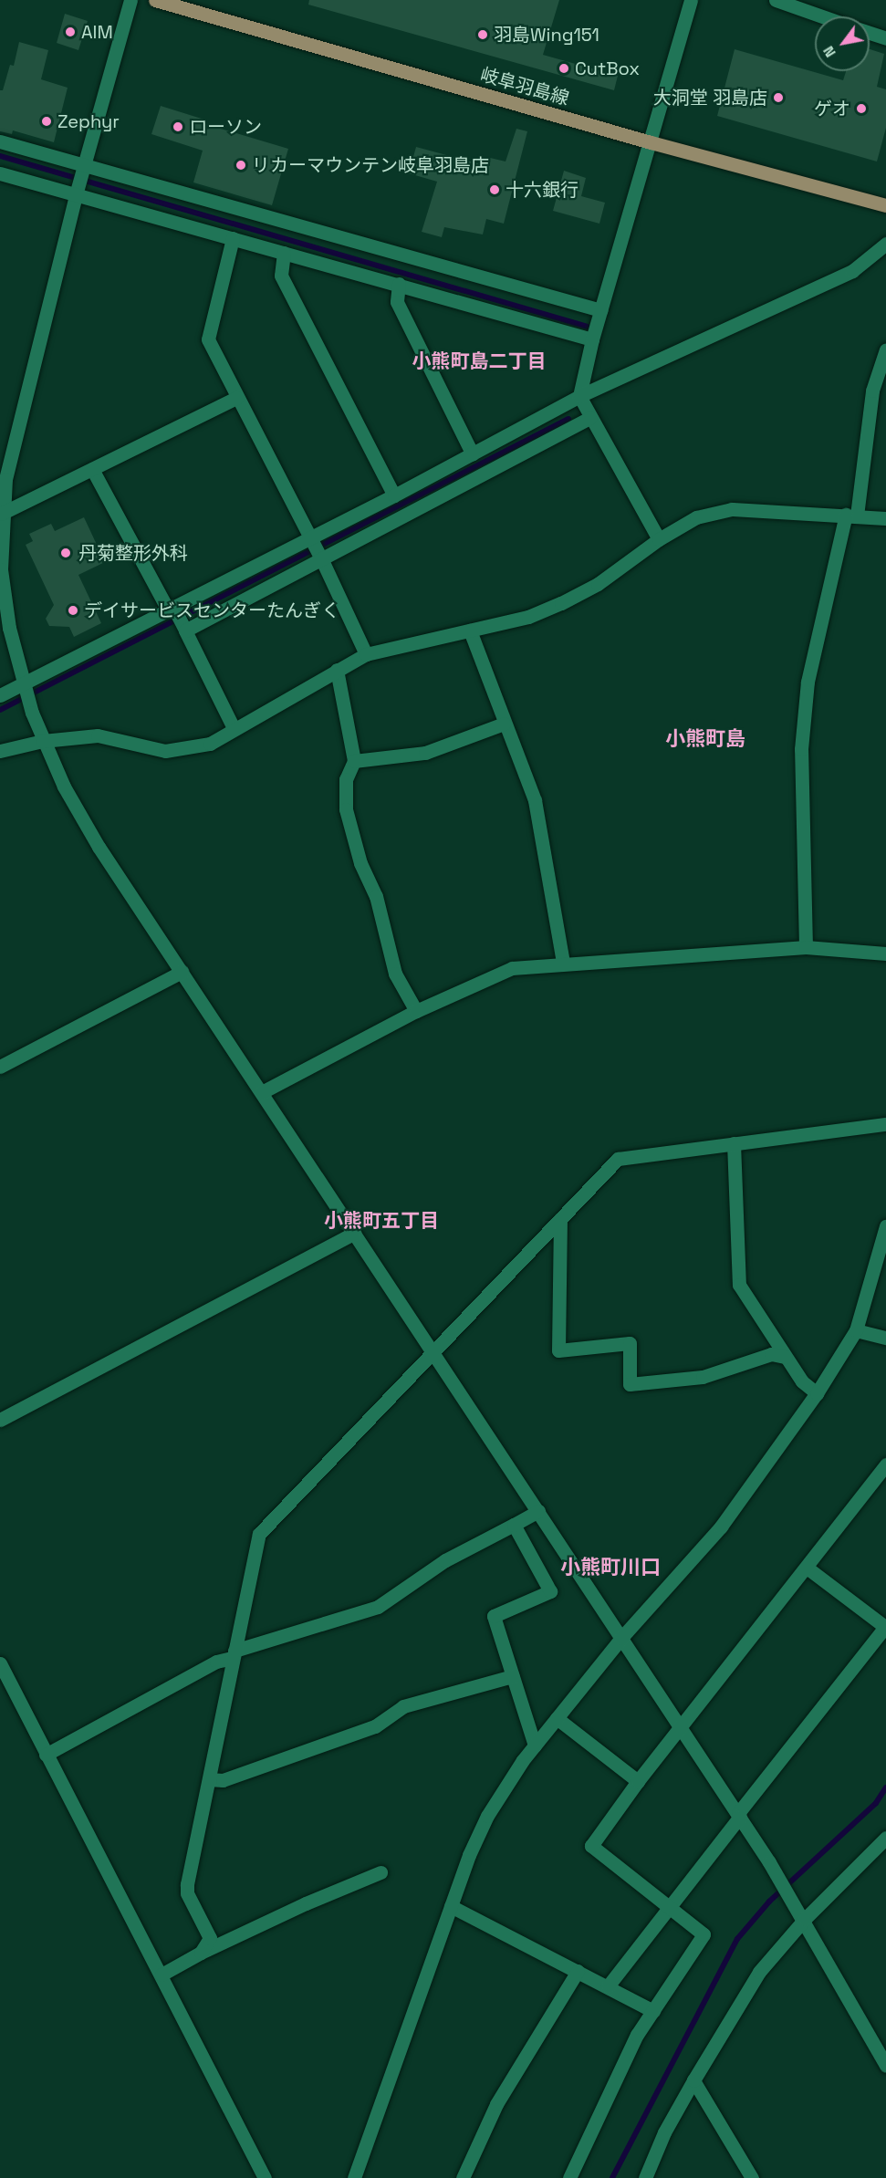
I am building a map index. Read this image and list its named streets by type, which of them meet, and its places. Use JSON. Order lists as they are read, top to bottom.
{
  "streets": {
    "main road": ["岐阜羽島線"]
  },
  "districts": [
    "小熊町島二丁目",
    "小熊町島",
    "小熊町五丁目",
    "小熊町川口"
  ],
  "places": [
    "AIM",
    "羽島Wing151",
    "CutBox",
    "大洞堂 羽島店",
    "ゲオ",
    "Zephyr",
    "ローソン",
    "リカーマウンテン岐阜羽島店",
    "十六銀行",
    "丹菊整形外科",
    "デイサービスセンターたんぎく"
  ],
  "north": "bottom left"
}
